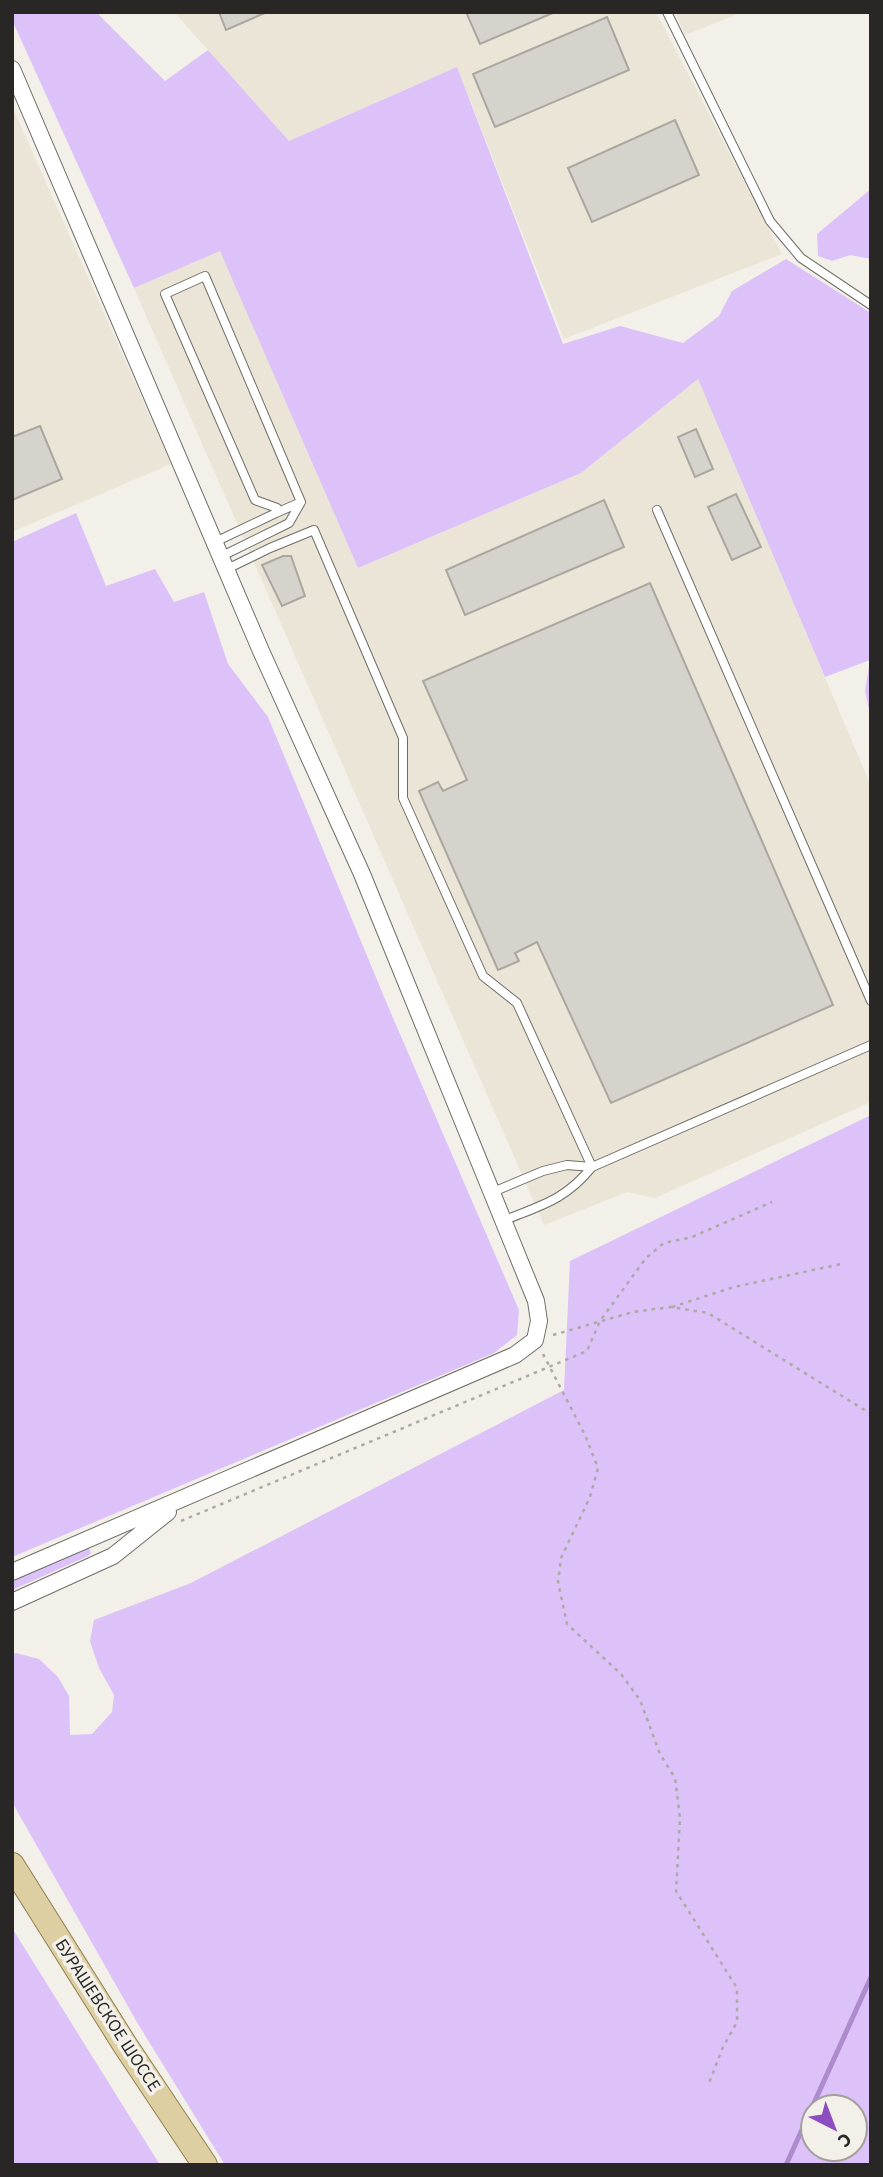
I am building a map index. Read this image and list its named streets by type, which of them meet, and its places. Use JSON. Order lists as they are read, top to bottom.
{
  "streets": {
    "main road": ["БУРАШЕВСКОЕ ШОССЕ"]
  },
  "north": "bottom right"
}
